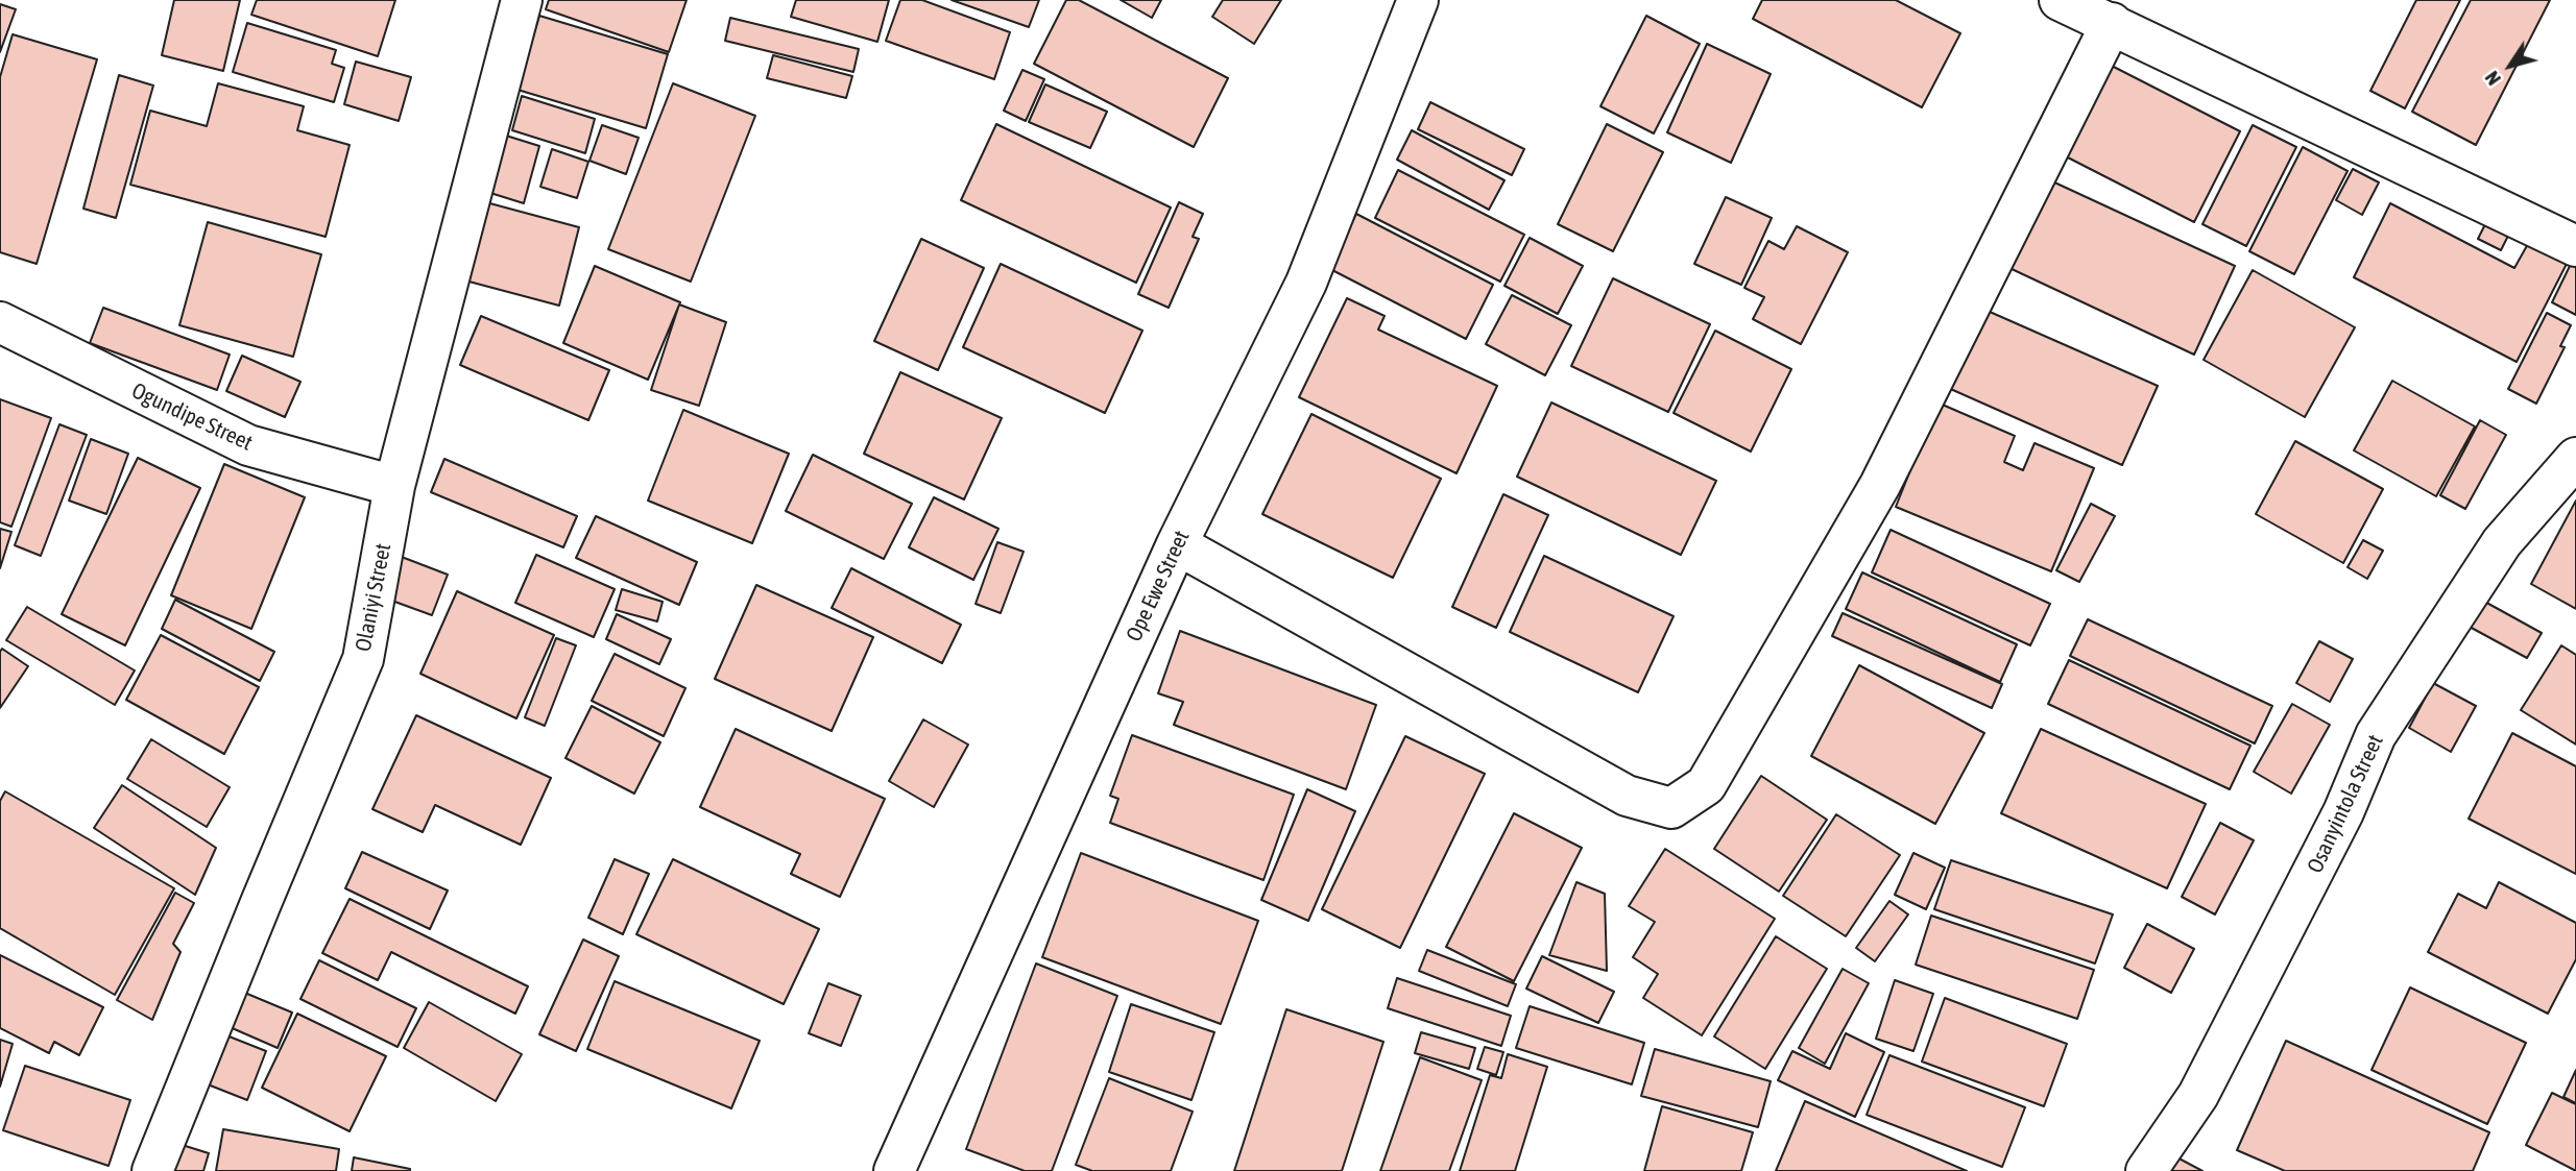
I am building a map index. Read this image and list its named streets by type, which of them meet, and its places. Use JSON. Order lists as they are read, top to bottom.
{
  "streets": {
    "street": [
      "Ogundipe Street",
      "Ope Ewe Street",
      "Olaniyi Street",
      "Osanyintola Street"
    ]
  },
  "crossings": [
    ["Ogundipe Street", "Olaniyi Street"]
  ],
  "north": "bottom left"
}
